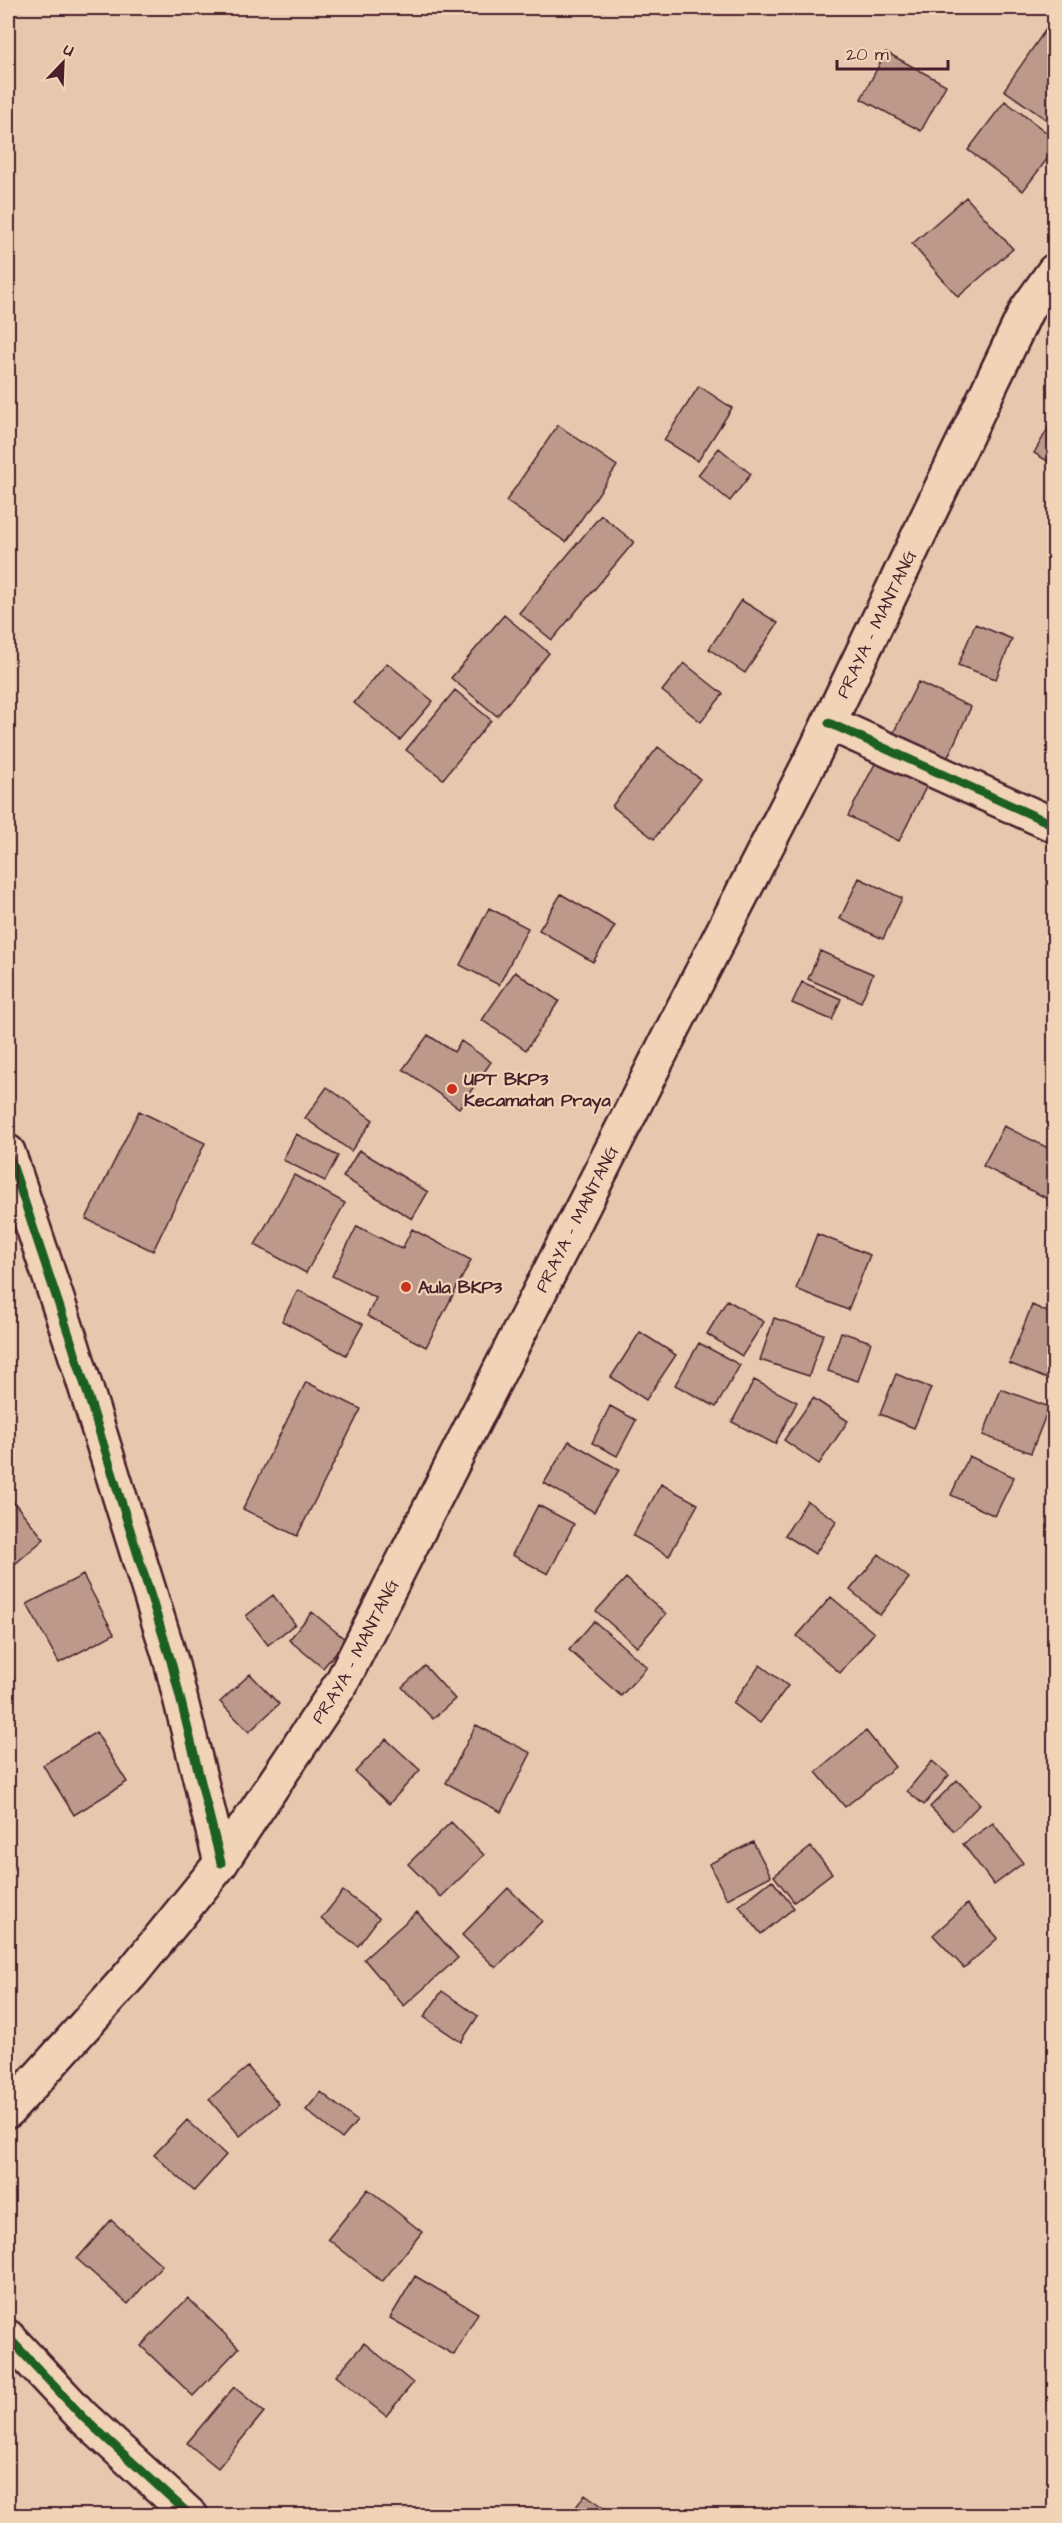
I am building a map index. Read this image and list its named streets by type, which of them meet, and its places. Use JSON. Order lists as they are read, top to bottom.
{
  "streets": {
    "main road": ["PRAYA - MANTANG"]
  },
  "places": ["UPT BKP3 Kecamatan Praya", "Aula BKP3"],
  "scale_bar": "20 m",
  "north": "top right"
}
